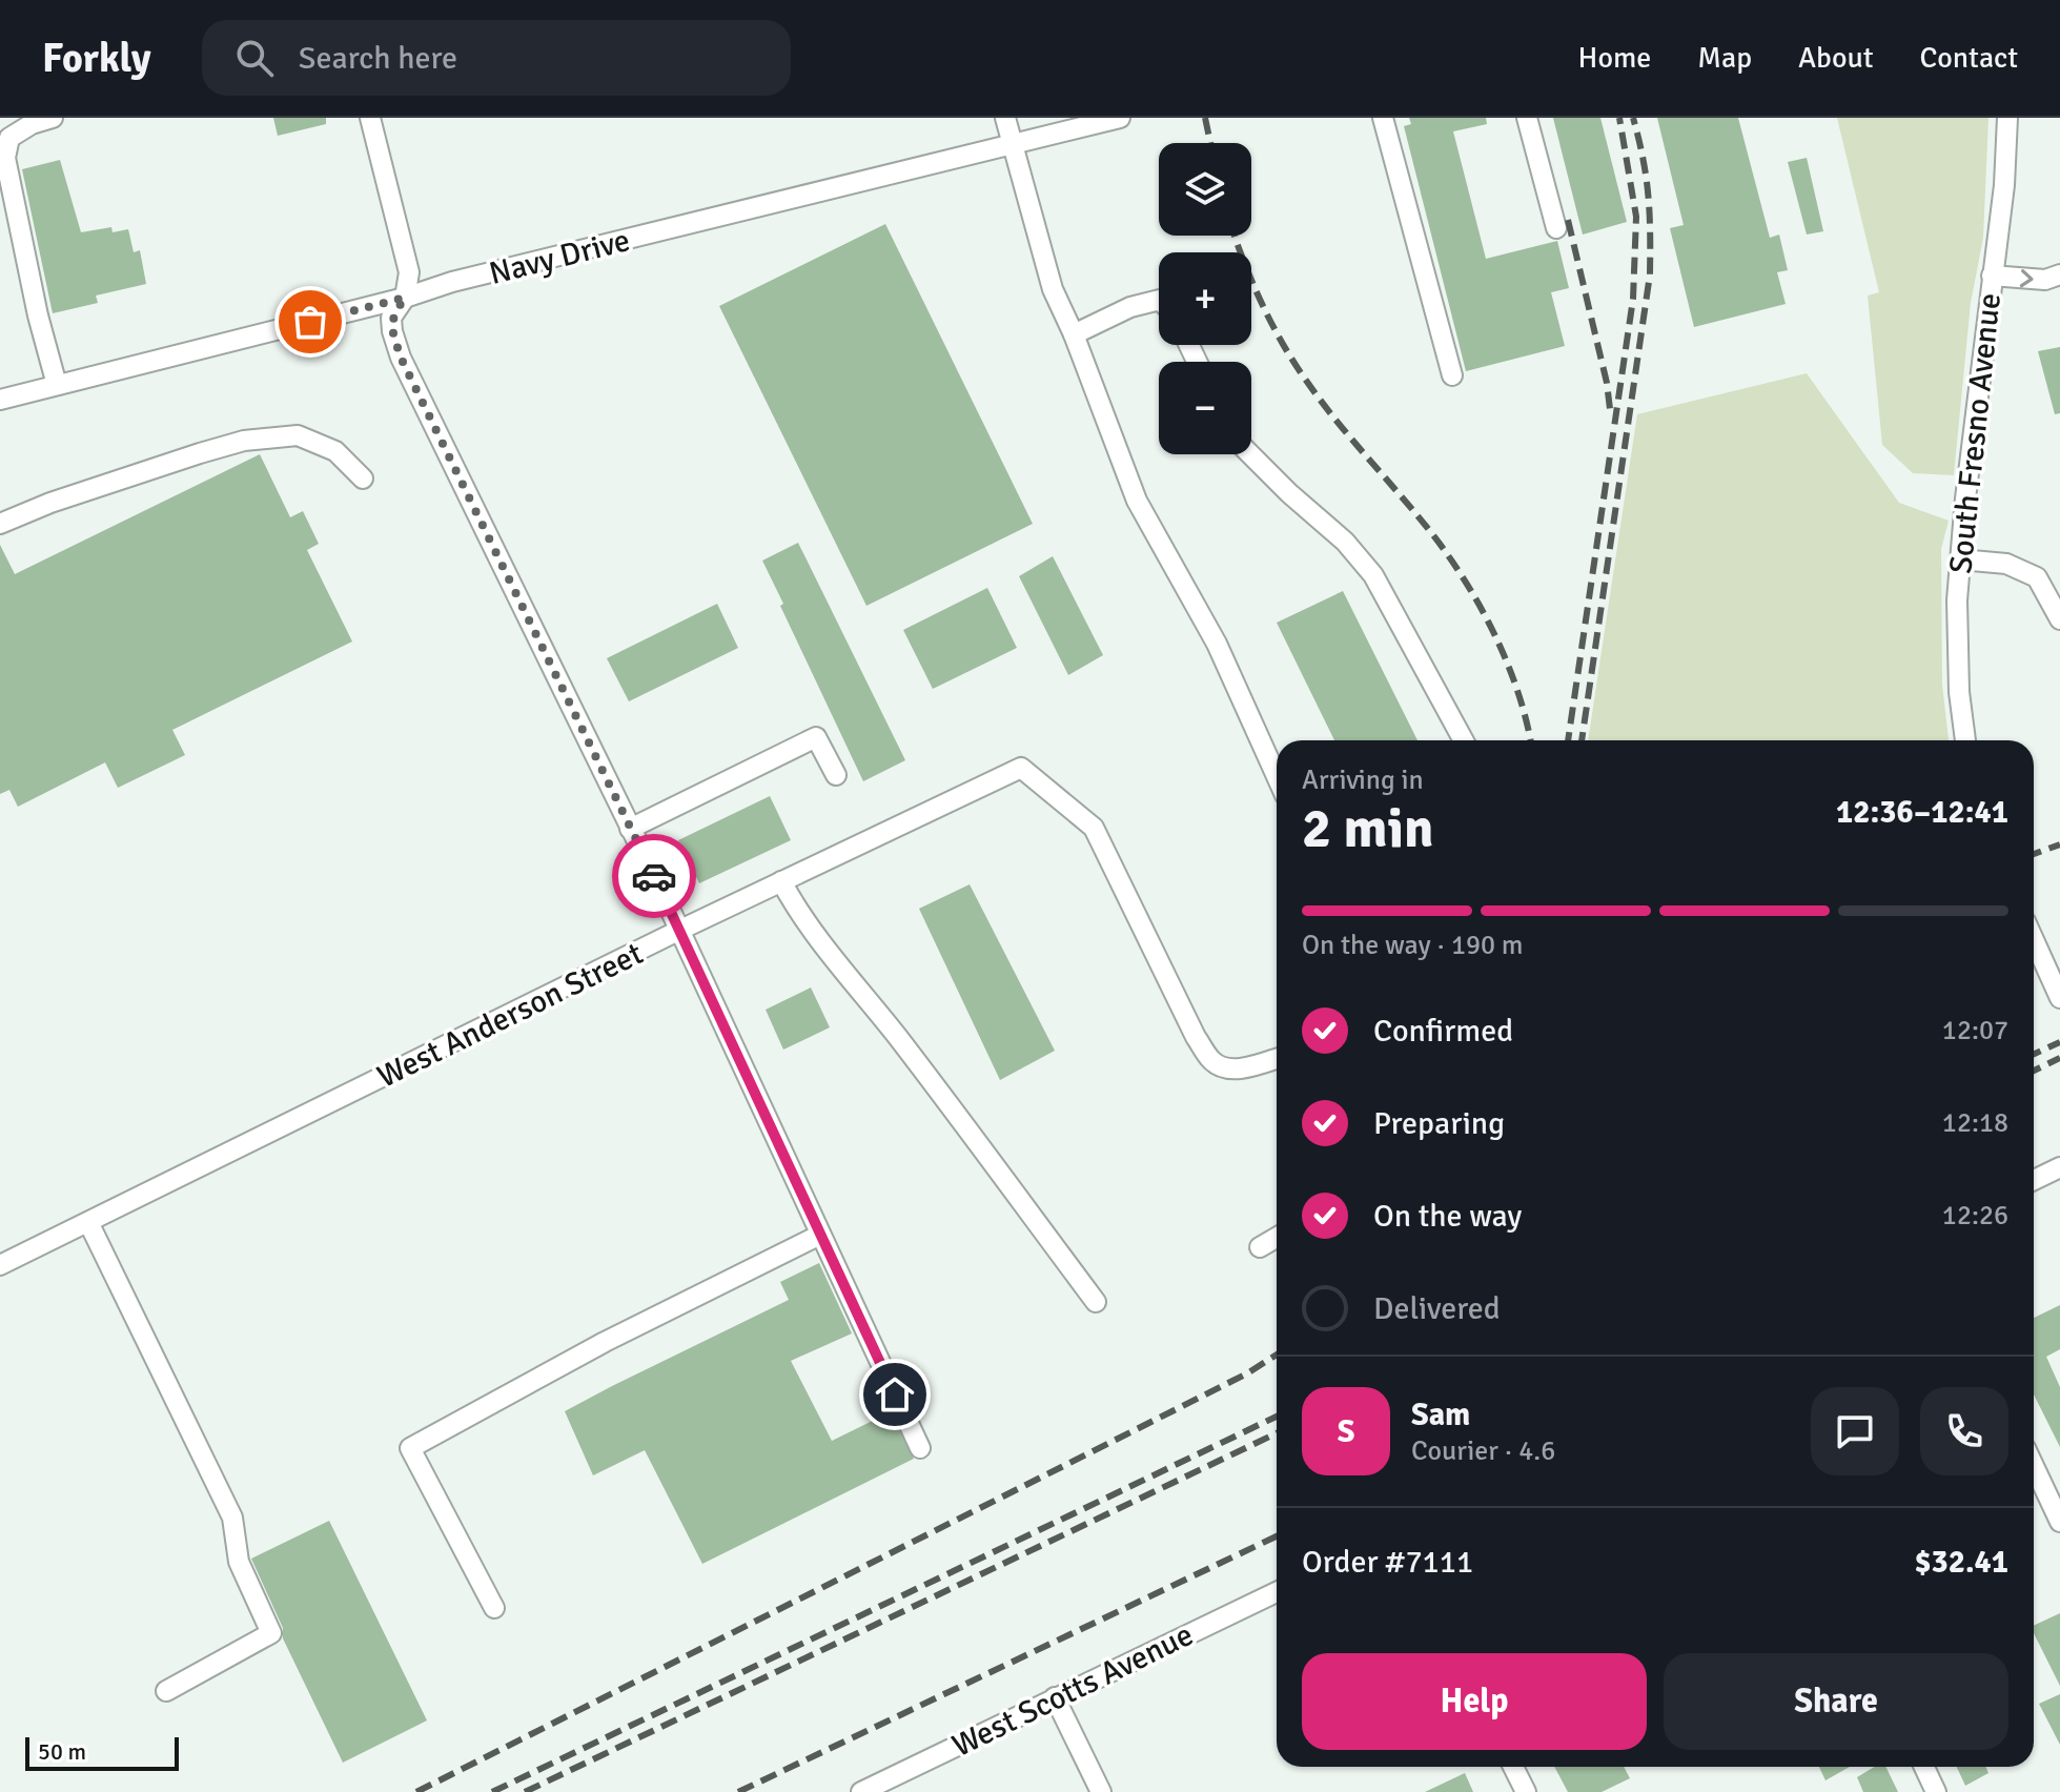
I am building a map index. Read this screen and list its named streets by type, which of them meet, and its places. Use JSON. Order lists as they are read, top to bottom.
{
  "streets": {
    "street": [
      "Navy Drive",
      "South Fresno Avenue",
      "West Anderson Street",
      "West Scotts Avenue"
    ]
  },
  "scale_bar": "50 m",
  "page": {
    "header": "Forkly",
    "search": "Search here",
    "nav": [
      "Home",
      "Map",
      "About",
      "Contact"
    ],
    "map_buttons": ["+", "−"],
    "heading": ["2 min", "Arriving in", "12:36–12:41"],
    "panel": [
      "Sam",
      "Courier · 4.6",
      "Order #7111",
      "$32.41"
    ],
    "bar": "On the way · 190 m",
    "list": [
      ["Confirmed", "12:07"],
      ["Preparing", "12:18"],
      ["On the way", "12:26"],
      "Delivered"
    ],
    "round": "S",
    "buttons": ["Help", "Share"],
    "scale": "50 m"
  }
}
